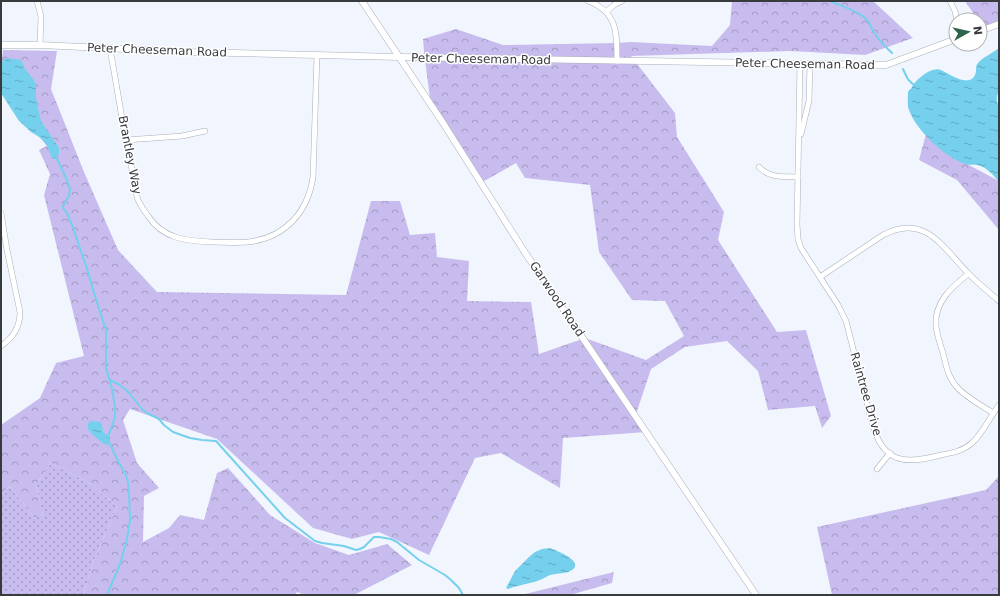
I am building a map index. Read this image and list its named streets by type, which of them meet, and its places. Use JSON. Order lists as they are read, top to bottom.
{
  "streets": {
    "street": [
      "Peter Cheeseman Road",
      "Brantley Way",
      "Garwood Road",
      "Raintree Drive"
    ]
  },
  "crossings": [
    ["Peter Cheeseman Road", "Brantley Way"],
    ["Peter Cheeseman Road", "Garwood Road"],
    ["Peter Cheeseman Road", "Raintree Drive"]
  ],
  "north": "right"
}
